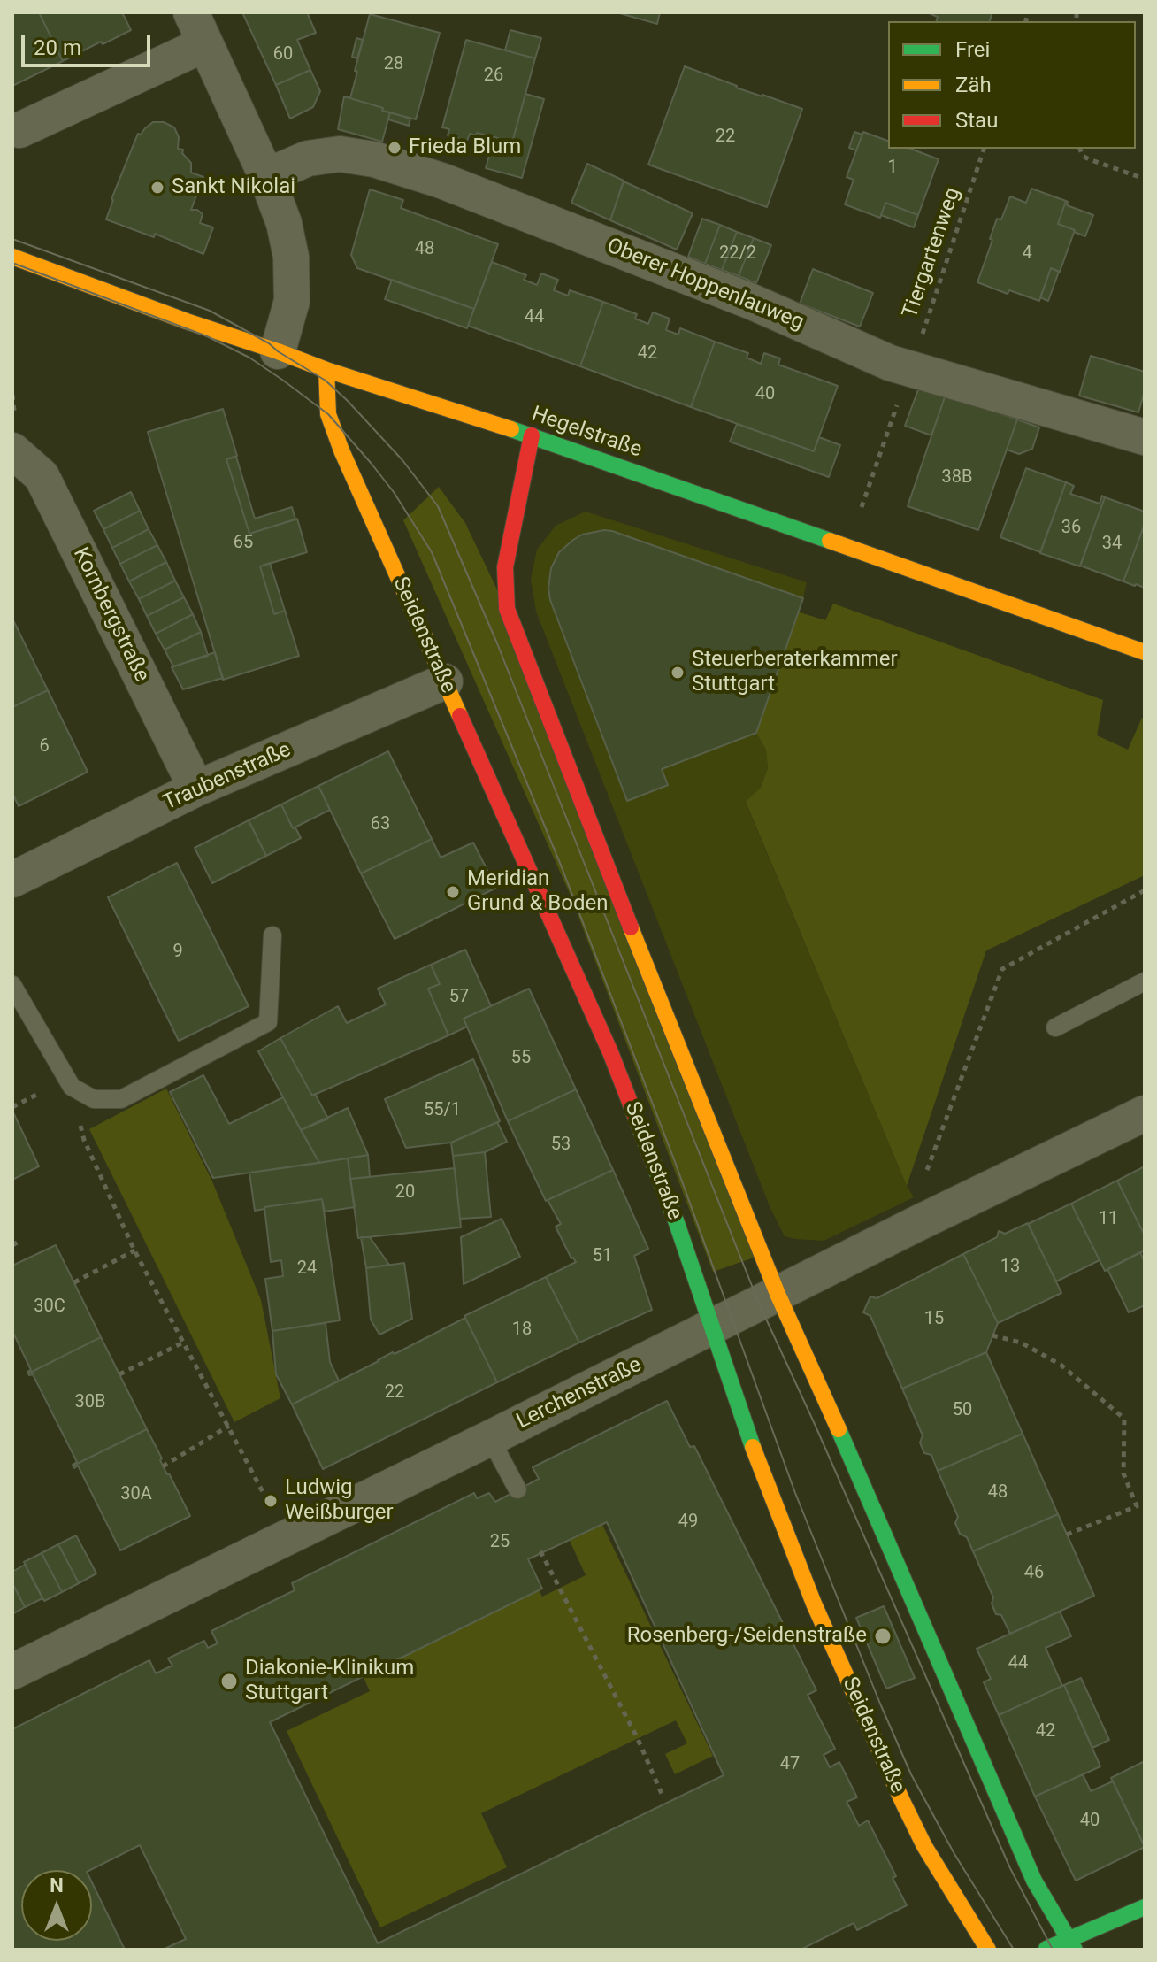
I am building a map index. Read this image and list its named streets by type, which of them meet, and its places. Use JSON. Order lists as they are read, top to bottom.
{
  "streets": {
    "street": [
      "Oberer Hoppenlauweg",
      "Hegelstraße",
      "Kornbergstraße",
      "Seidenstraße",
      "Traubenstraße",
      "Lerchenstraße"
    ],
    "path": ["Tiergartenweg"]
  },
  "crossings": [
    ["Tiergartenweg", "Oberer Hoppenlauweg"],
    ["Hegelstraße", "Seidenstraße"],
    ["Kornbergstraße", "Traubenstraße"],
    ["Seidenstraße", "Traubenstraße"],
    ["Seidenstraße", "Lerchenstraße"]
  ],
  "places": [
    "Frieda Blum",
    "Sankt Nikolai",
    "Steuerberaterkammer Stuttgart",
    "Meridian Grund & Boden",
    "Ludwig Weißburger",
    "Rosenberg-/Seidenstraße",
    "Diakonie-Klinikum Stuttgart"
  ],
  "house_numbers": [
    "60",
    "28",
    "26",
    "22",
    "1",
    "48",
    "22/2",
    "4",
    "44",
    "42",
    "40",
    "38B",
    "36",
    "65",
    "34",
    "6",
    "63",
    "9",
    "57",
    "55",
    "55/1",
    "53",
    "20",
    "11",
    "51",
    "13",
    "24",
    "30C",
    "15",
    "18",
    "22",
    "30B",
    "50",
    "48",
    "30A",
    "49",
    "25",
    "46",
    "44",
    "42",
    "47",
    "40"
  ],
  "legend": ["Frei", "Zäh", "Stau"],
  "scale_bar": "20 m",
  "north": "top"
}
